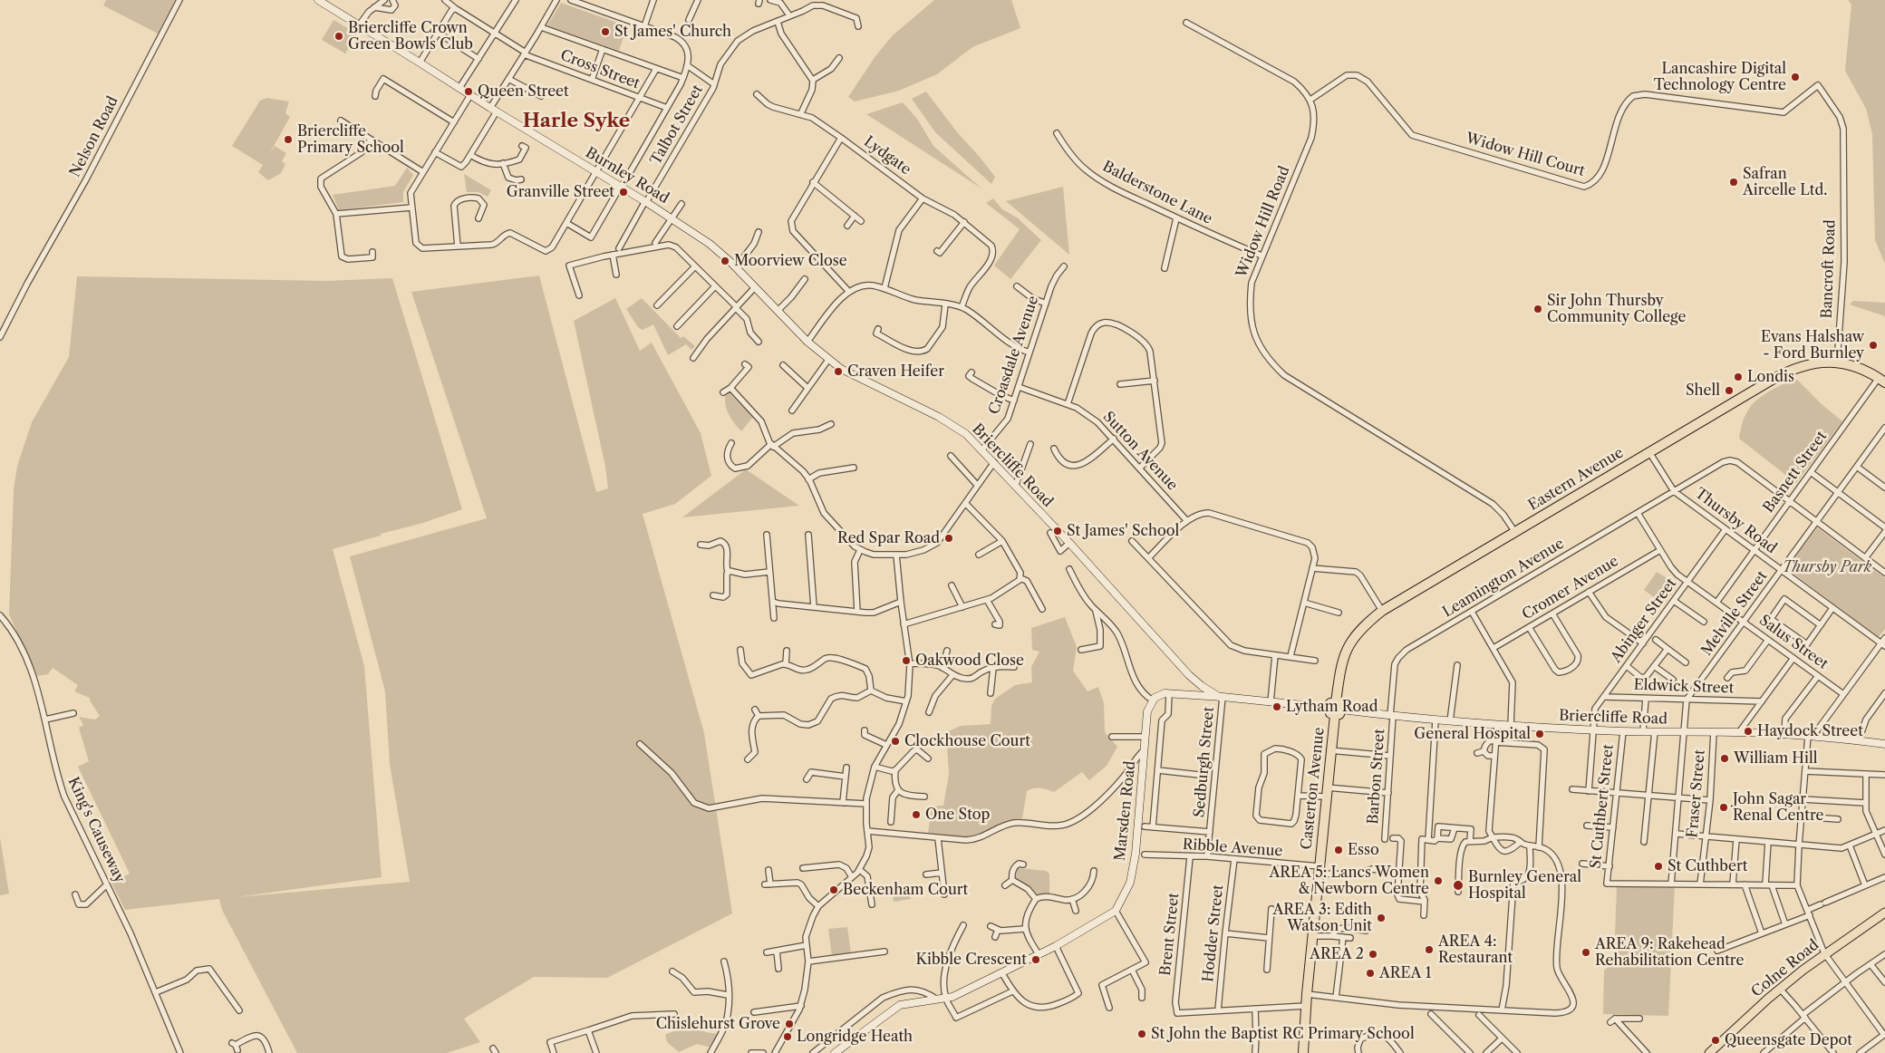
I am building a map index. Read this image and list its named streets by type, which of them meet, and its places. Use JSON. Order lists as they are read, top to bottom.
{
  "streets": {
    "highway": ["Eastern Avenue", "Casterton Avenue"],
    "main road": ["Colne Road"],
    "street": [
      "Cross Street",
      "Talbot Street",
      "Nelson Road",
      "Widow Hill Court",
      "Lydgate",
      "Burnley Road",
      "Balderstone Lane",
      "Widow Hill Road",
      "Bancroft Road",
      "Croasdale Avenue",
      "Sutton Avenue",
      "Briercliffe Road",
      "Basnett Street",
      "Thursby Road",
      "Leamington Avenue",
      "Cromer Avenue",
      "Melville Street",
      "Abinger Street",
      "Salus Street",
      "Eldwick Street",
      "Sedburgh Street",
      "Barbon Street",
      "Fraser Street",
      "St Cuthbert Street",
      "Marsden Road",
      "King's Causeway",
      "Ribble Avenue",
      "Hodder Street",
      "Brent Street"
    ]
  },
  "crossings": [
    ["Talbot Street", "Burnley Road"],
    ["Widow Hill Court", "Widow Hill Road"],
    ["Widow Hill Court", "Bancroft Road"],
    ["Burnley Road", "Briercliffe Road"],
    ["Balderstone Lane", "Widow Hill Road"],
    ["Widow Hill Road", "Eastern Avenue"],
    ["Bancroft Road", "Eastern Avenue"],
    ["Croasdale Avenue", "Sutton Avenue"],
    ["Croasdale Avenue", "Briercliffe Road"],
    ["Briercliffe Road", "Eastern Avenue"],
    ["Briercliffe Road", "Leamington Avenue"],
    ["Briercliffe Road", "Abinger Street"],
    ["Briercliffe Road", "Sedburgh Street"],
    ["Briercliffe Road", "Barbon Street"],
    ["Briercliffe Road", "Casterton Avenue"],
    ["Briercliffe Road", "Fraser Street"],
    ["Briercliffe Road", "St Cuthbert Street"],
    ["Briercliffe Road", "Marsden Road"],
    ["Basnett Street", "Eastern Avenue"],
    ["Basnett Street", "Thursby Road"],
    ["Basnett Street", "Leamington Avenue"],
    ["Basnett Street", "Salus Street"],
    ["Eastern Avenue", "Thursby Road"],
    ["Eastern Avenue", "Casterton Avenue"],
    ["Thursby Road", "Leamington Avenue"],
    ["Thursby Road", "Melville Street"],
    ["Thursby Road", "Abinger Street"],
    ["Leamington Avenue", "Salus Street"],
    ["Leamington Avenue", "Barbon Street"],
    ["Cromer Avenue", "Salus Street"],
    ["Melville Street", "Salus Street"],
    ["Melville Street", "Eldwick Street"],
    ["Abinger Street", "Salus Street"],
    ["Abinger Street", "Eldwick Street"],
    ["Sedburgh Street", "Ribble Avenue"],
    ["Casterton Avenue", "Ribble Avenue"],
    ["Ribble Avenue", "Hodder Street"],
    ["Ribble Avenue", "Brent Street"],
    ["Hodder Street", "Brent Street"]
  ],
  "districts": ["Harle Syke"],
  "parks": ["Thursby Park"],
  "places": [
    "St James' Church",
    "Briercliffe Crown Green Bowls Club",
    "Lancashire Digital Technology Centre",
    "Queen Street",
    "Briercliffe Primary School",
    "Safran Aircelle Ltd.",
    "Granville Street",
    "Moorview Close",
    "Sir John Thursby Community College",
    "Evans Halshaw - Ford Burnley",
    "Craven Heifer",
    "Londis",
    "Shell",
    "St James' School",
    "Red Spar Road",
    "Oakwood Close",
    "Lytham Road",
    "Haydock Street",
    "General Hospital",
    "Clockhouse Court",
    "William Hill",
    "John Sagar Renal Centre",
    "One Stop",
    "Esso",
    "St Cuthbert",
    "AREA 5: Lancs Women & Newborn Centre",
    "Burnley General Hospital",
    "Beckenham Court",
    "AREA 3: Edith Watson Unit",
    "AREA 4: Restaurant",
    "AREA 9: Rakehead Rehabilitation Centre",
    "AREA 2",
    "Kibble Crescent",
    "AREA 1",
    "Chislehurst Grove",
    "St John the Baptist RC Primary School",
    "Longridge Heath",
    "Queensgate Depot"
  ]
}
